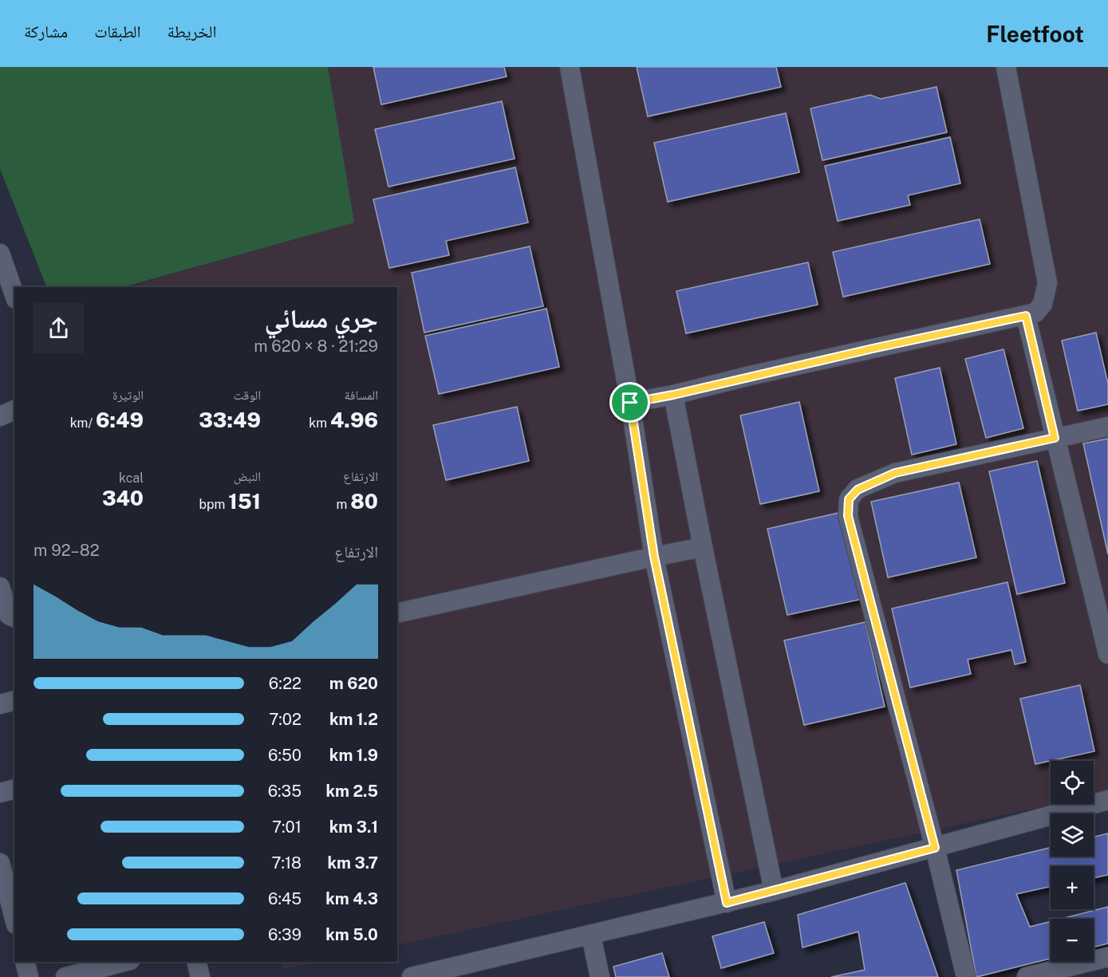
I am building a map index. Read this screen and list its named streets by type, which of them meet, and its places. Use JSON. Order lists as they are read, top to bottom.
{
  "page": {
    "header": "Fleetfoot",
    "nav": ["الخريطة", "الطبقات", "مشاركة"],
    "heading": ["جري مسائي", "21:29 · 8 × 620 m"],
    "stats": [
      ["المسافة", "4.96 km"],
      ["الوقت", "33:49"],
      ["الوتيرة", "6:49 /km"],
      ["الارتفاع", "80 m"],
      ["النبض", "151 bpm"],
      ["kcal", "340"]
    ],
    "chart": ["الارتفاع", "82–92 m"],
    "list": [
      {
        "name": "620 m",
        "note": "6:22"
      },
      {
        "name": "1.2 km",
        "note": "7:02"
      },
      {
        "name": "1.9 km",
        "note": "6:50"
      },
      {
        "name": "2.5 km",
        "note": "6:35"
      },
      {
        "name": "3.1 km",
        "note": "7:01"
      },
      {
        "name": "3.7 km",
        "note": "7:18"
      },
      {
        "name": "4.3 km",
        "note": "6:45"
      },
      {
        "name": "5.0 km",
        "note": "6:39"
      }
    ],
    "map_buttons": ["+", "−"]
  }
}
